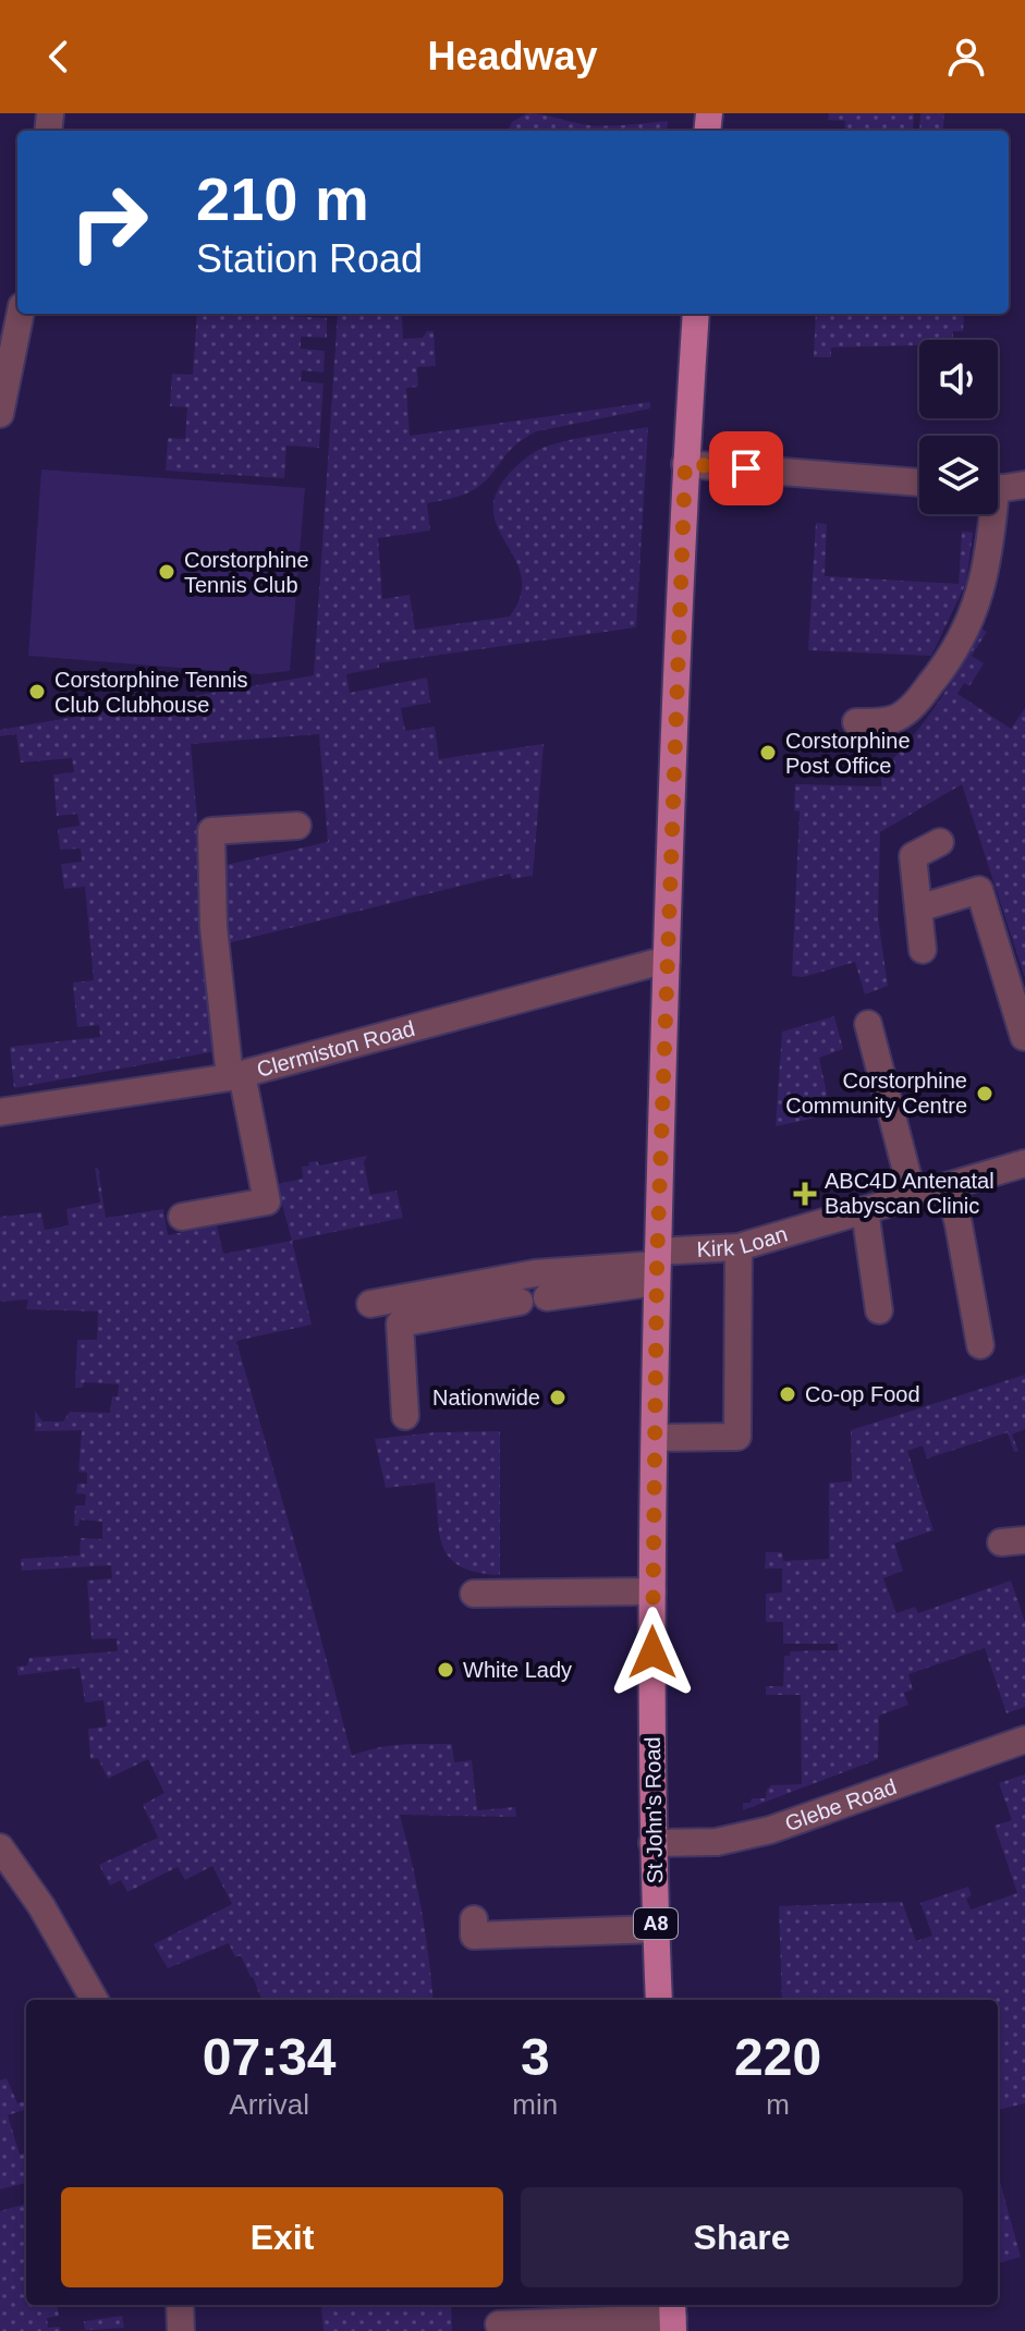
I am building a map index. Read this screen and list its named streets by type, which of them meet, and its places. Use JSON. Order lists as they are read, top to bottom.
{
  "streets": {
    "main road": ["St John's Road", "A8"],
    "street": ["Clermiston Road", "Kirk Loan", "Glebe Road"]
  },
  "crossings": [
    ["Clermiston Road", "St John's Road"],
    ["Kirk Loan", "St John's Road"],
    ["Glebe Road", "St John's Road"]
  ],
  "places": {
    "other": [
      "Corstorphine Tennis Club",
      "Corstorphine Tennis Club Clubhouse",
      "Corstorphine Post Office",
      "Corstorphine Community Centre",
      "Co-op Food",
      "Nationwide",
      "White Lady"
    ],
    "health": ["ABC4D Antenatal Babyscan Clinic"]
  },
  "page": {
    "header": "Headway",
    "turn": ["210 m", "Station Road"],
    "eta": [
      "07:34",
      "Arrival",
      "3",
      "min",
      "220",
      "m"
    ],
    "buttons": ["Exit", "Share"]
  }
}
